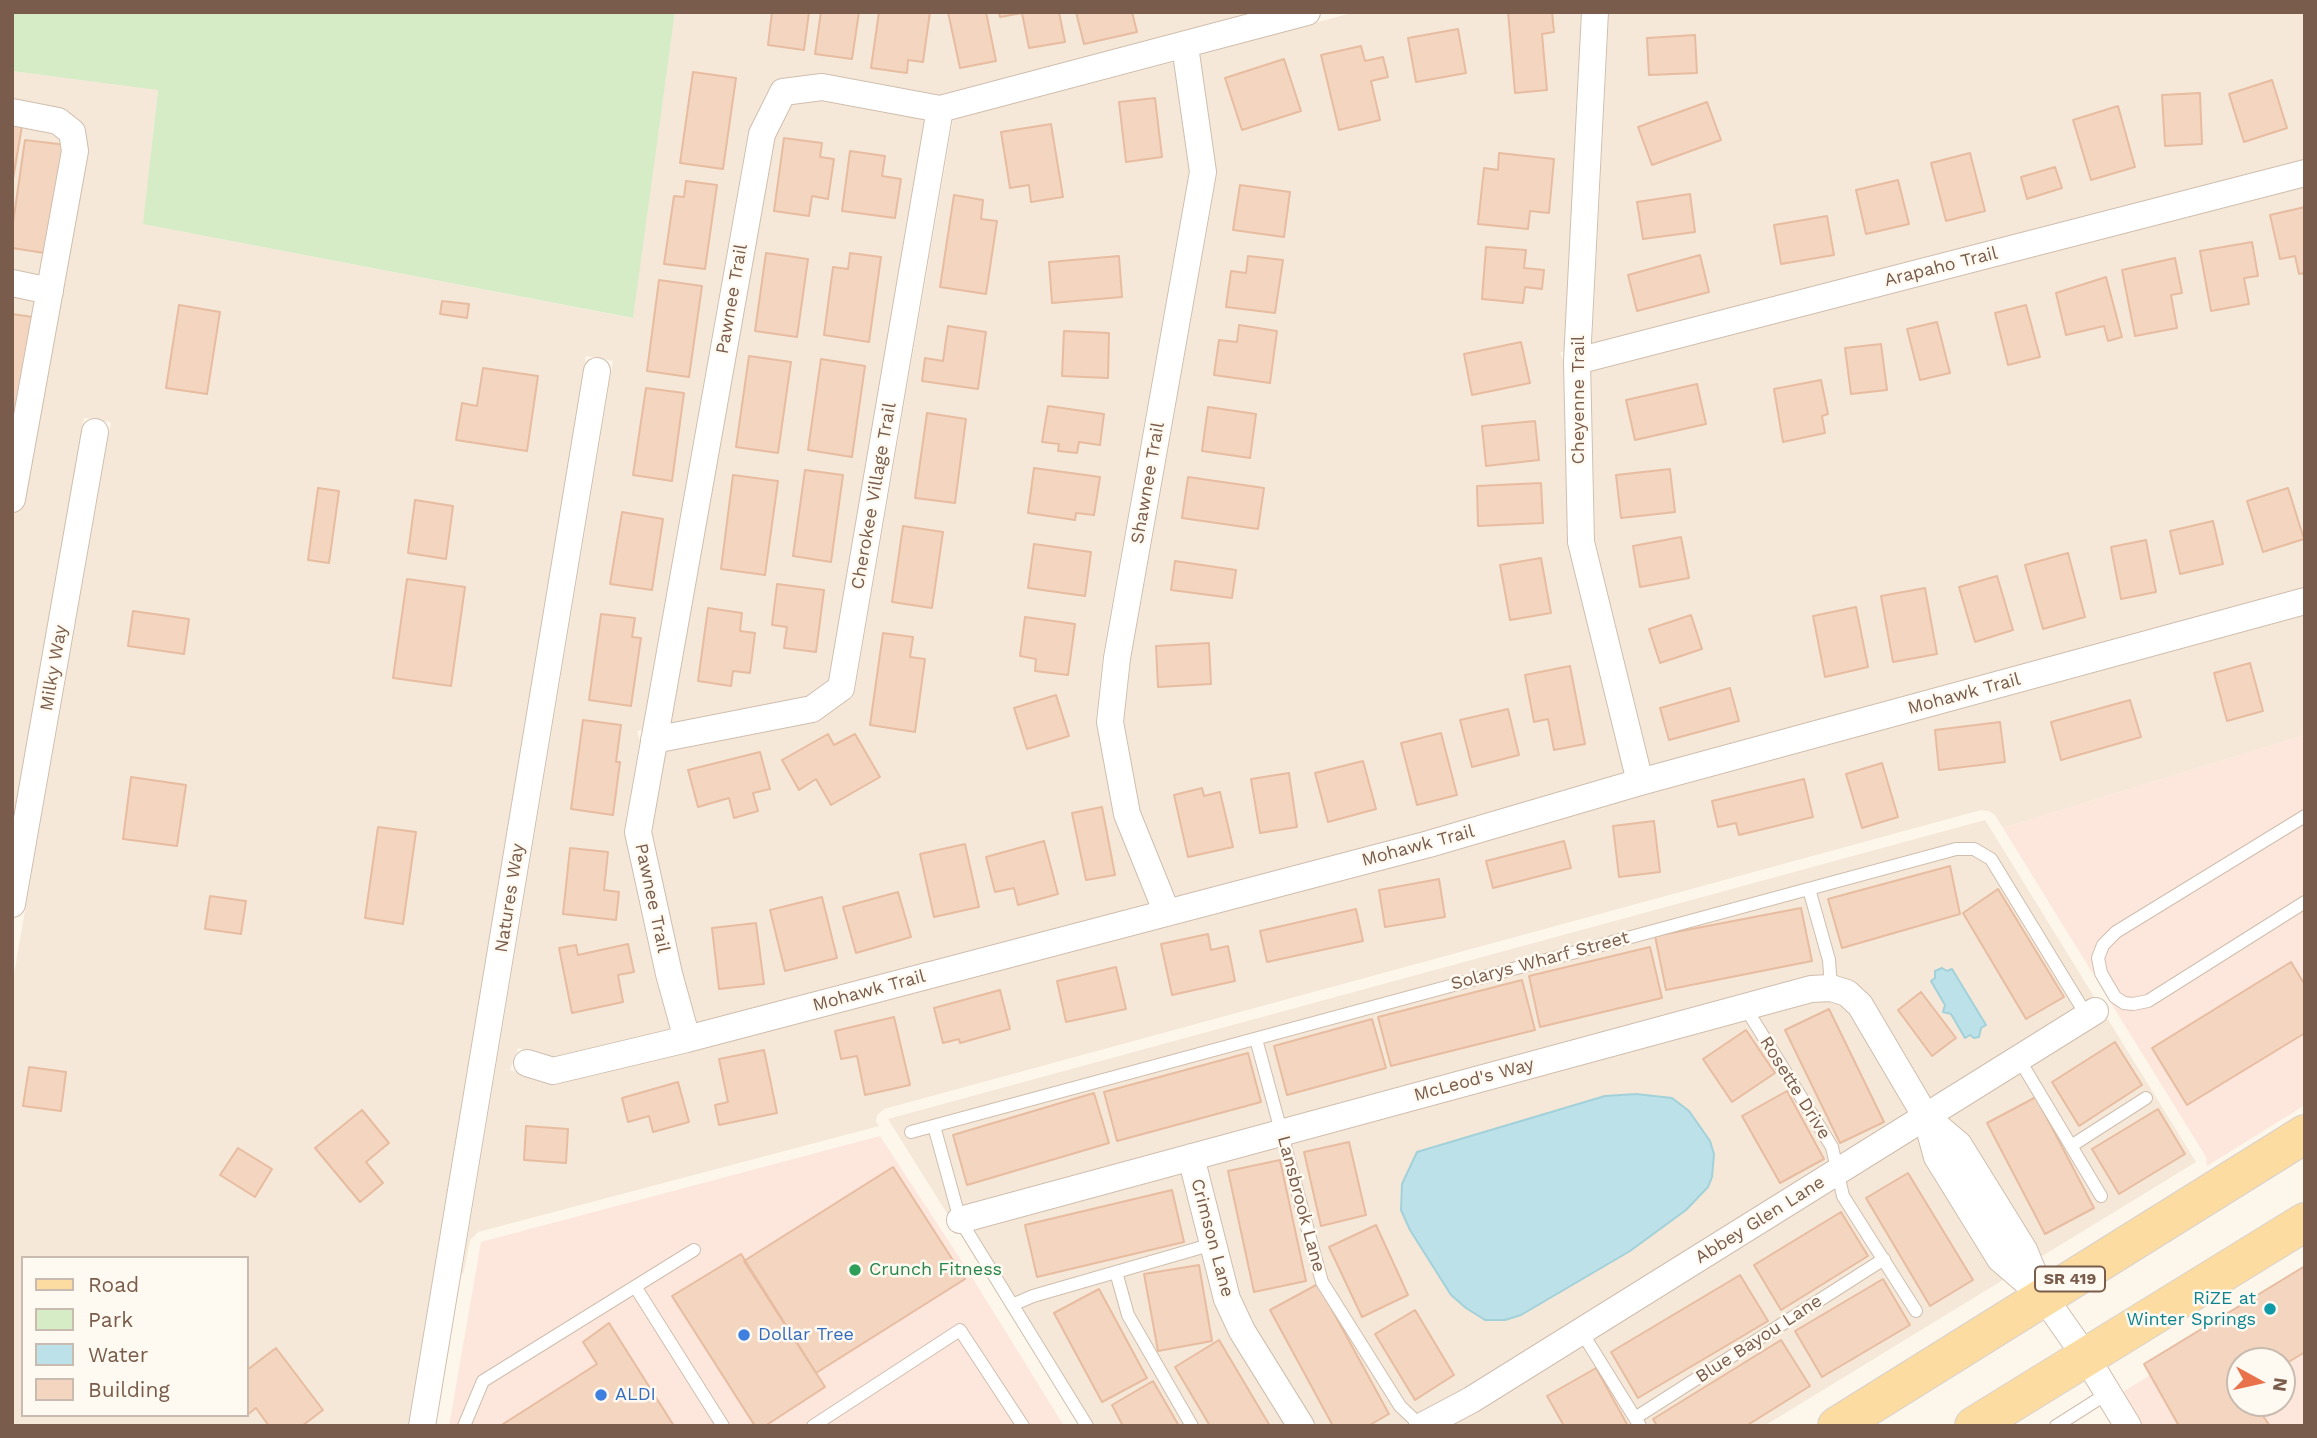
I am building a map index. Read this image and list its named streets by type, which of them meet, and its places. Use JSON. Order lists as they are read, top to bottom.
{
  "streets": {
    "main road": ["SR 419"],
    "street": [
      "Arapaho Trail",
      "Pawnee Trail",
      "Cheyenne Trail",
      "Shawnee Trail",
      "Cherokee Village Trail",
      "Milky Way",
      "Mohawk Trail",
      "Natures Way",
      "McLeod's Way",
      "Abbey Glen Lane",
      "Crimson Lane"
    ],
    "lane": [
      "Solarys Wharf Street",
      "Rosette Drive",
      "Lansbrook Lane",
      "Blue Bayou Lane"
    ]
  },
  "crossings": [
    ["Arapaho Trail", "Cheyenne Trail"],
    ["Pawnee Trail", "Shawnee Trail"],
    ["Pawnee Trail", "Cherokee Village Trail"],
    ["Pawnee Trail", "Mohawk Trail"],
    ["Cheyenne Trail", "Mohawk Trail"],
    ["Shawnee Trail", "Mohawk Trail"],
    ["Solarys Wharf Street", "Lansbrook Lane"],
    ["Solarys Wharf Street", "Abbey Glen Lane"],
    ["McLeod's Way", "Rosette Drive"],
    ["McLeod's Way", "Lansbrook Lane"],
    ["McLeod's Way", "Crimson Lane"],
    ["Rosette Drive", "Abbey Glen Lane"],
    ["Lansbrook Lane", "Abbey Glen Lane"],
    ["Abbey Glen Lane", "Blue Bayou Lane"]
  ],
  "places": [
    "Crunch Fitness",
    "RiZE at Winter Springs",
    "Dollar Tree",
    "ALDI"
  ],
  "legend": [
    "Road",
    "Park",
    "Water",
    "Building"
  ],
  "north": "right"
}
